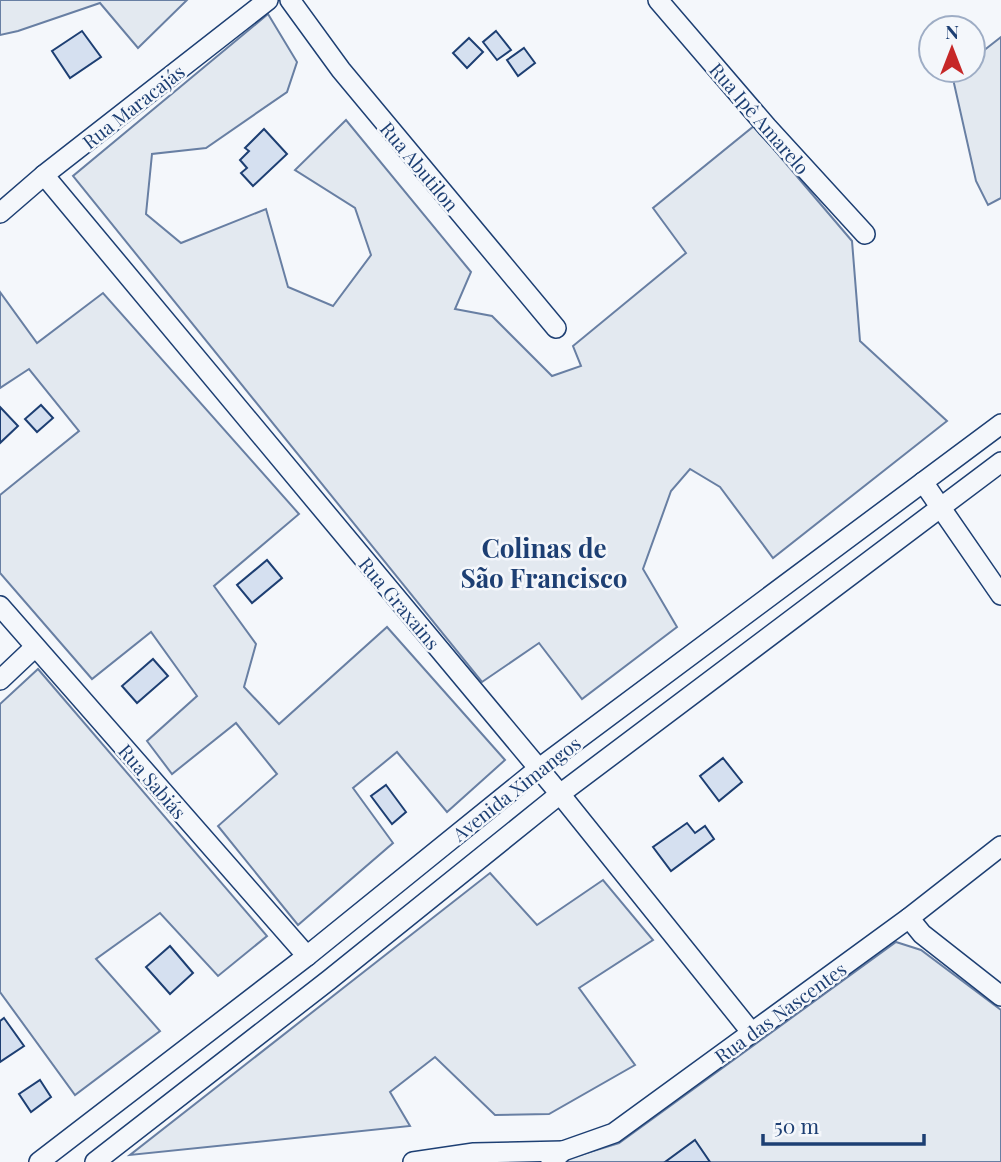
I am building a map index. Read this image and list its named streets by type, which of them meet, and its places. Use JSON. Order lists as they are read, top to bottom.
{
  "streets": {
    "street": [
      "Rua Maracajás",
      "Rua Ipê Amarelo",
      "Rua Abutilon",
      "Rua Graxains",
      "Rua Sabiás",
      "Avenida Ximangos",
      "Rua das Nascentes"
    ]
  },
  "crossings": [
    ["Rua Maracajás", "Rua Graxains"],
    ["Rua Graxains", "Avenida Ximangos"],
    ["Rua Graxains", "Rua das Nascentes"],
    ["Rua Sabiás", "Avenida Ximangos"]
  ],
  "districts": ["Colinas de São Francisco"],
  "scale_bar": "50 m",
  "north": "top"
}
